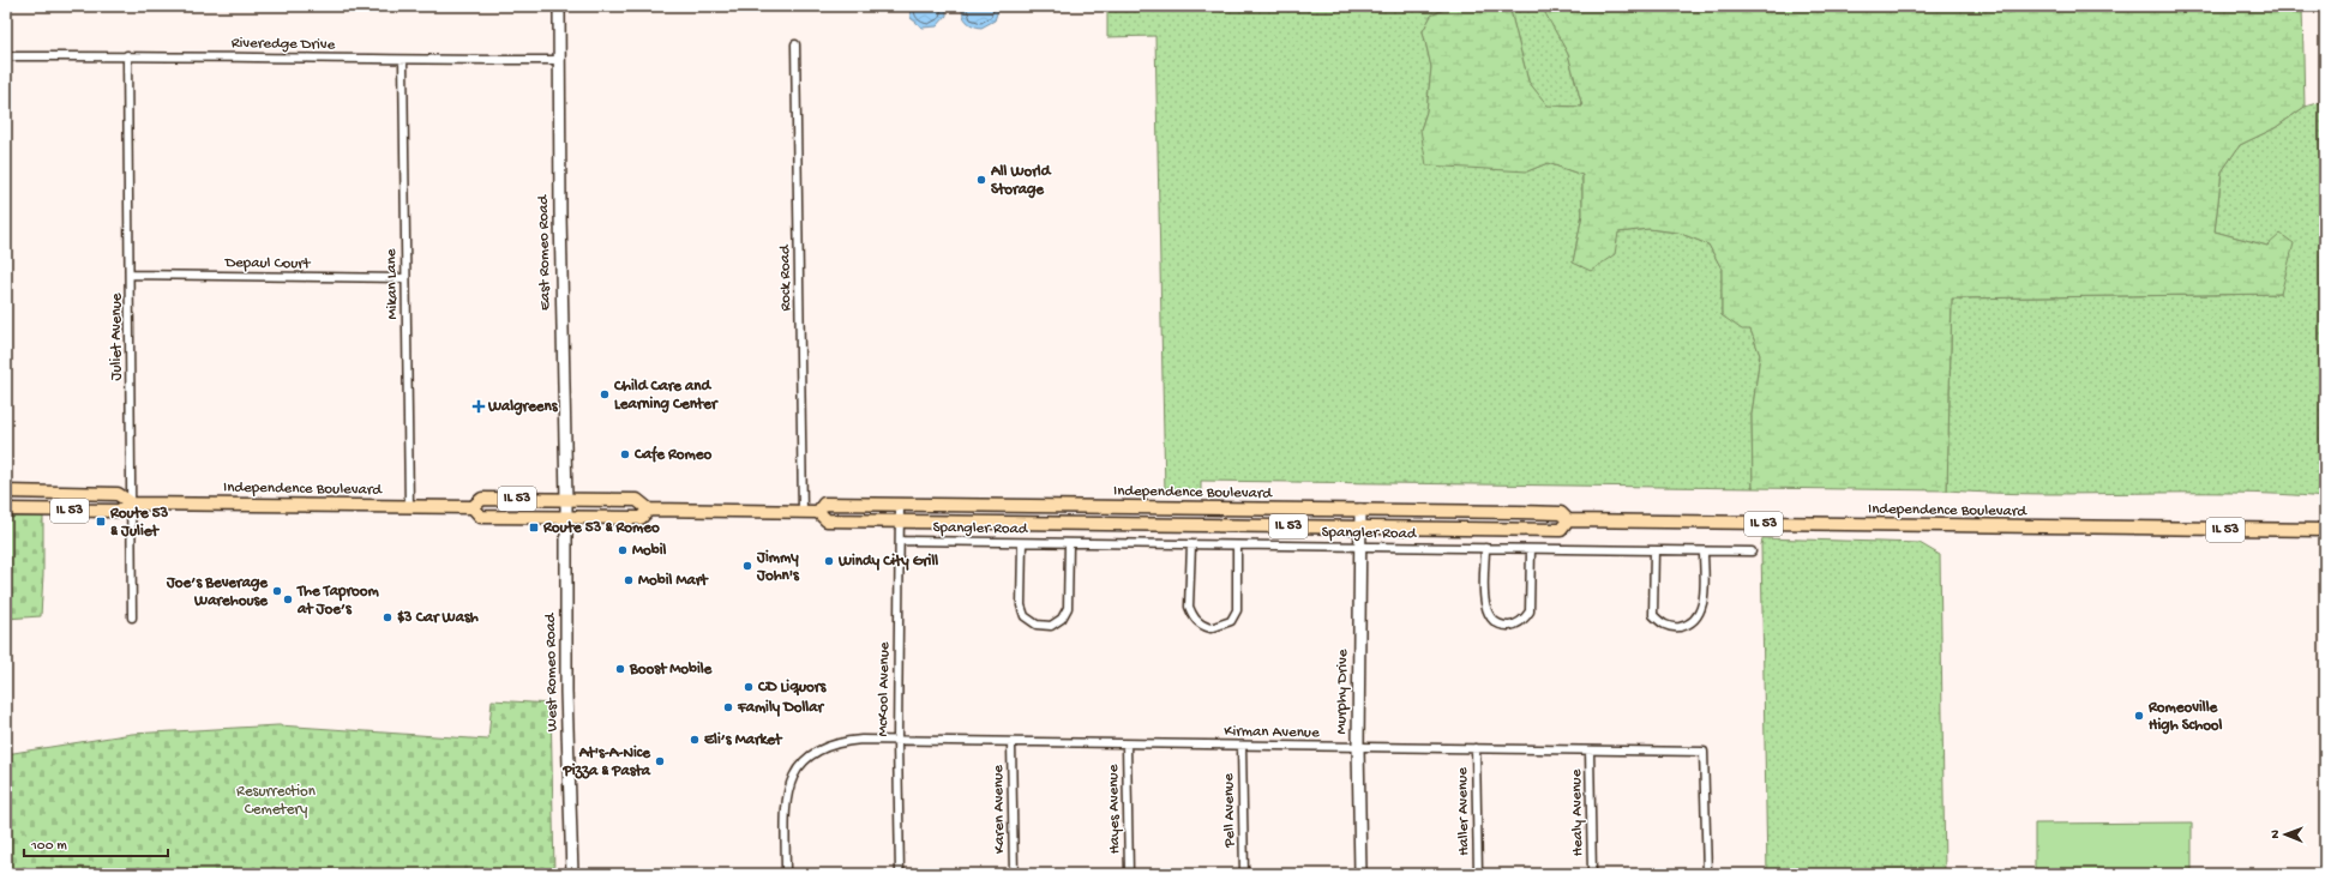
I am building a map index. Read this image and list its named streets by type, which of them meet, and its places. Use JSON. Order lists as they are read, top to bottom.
{
  "streets": {
    "main road": [
      "East Romeo Road",
      "Independence Boulevard",
      "IL 53",
      "West Romeo Road",
      "Murphy Drive"
    ],
    "street": [
      "Riveredge Drive",
      "Depaul Court",
      "Rock Road",
      "Mikan Lane",
      "Juliet Avenue",
      "Spangler Road",
      "McKool Avenue",
      "Kirman Avenue",
      "Karen Avenue",
      "Hayes Avenue",
      "Pell Avenue",
      "Haller Avenue",
      "Healy Avenue"
    ]
  },
  "crossings": [
    ["Riveredge Drive", "East Romeo Road"],
    ["Riveredge Drive", "Mikan Lane"],
    ["Riveredge Drive", "Juliet Avenue"],
    ["East Romeo Road", "Independence Boulevard"],
    ["East Romeo Road", "West Romeo Road"],
    ["Depaul Court", "Mikan Lane"],
    ["Depaul Court", "Juliet Avenue"],
    ["Rock Road", "Independence Boulevard"],
    ["Mikan Lane", "Independence Boulevard"],
    ["Juliet Avenue", "Independence Boulevard"],
    ["Independence Boulevard", "West Romeo Road"],
    ["Independence Boulevard", "McKool Avenue"],
    ["Independence Boulevard", "Murphy Drive"],
    ["Spangler Road", "McKool Avenue"],
    ["Spangler Road", "Murphy Drive"],
    ["McKool Avenue", "Kirman Avenue"],
    ["Murphy Drive", "Kirman Avenue"],
    ["Kirman Avenue", "Karen Avenue"],
    ["Kirman Avenue", "Hayes Avenue"],
    ["Kirman Avenue", "Pell Avenue"],
    ["Kirman Avenue", "Haller Avenue"],
    ["Kirman Avenue", "Healy Avenue"]
  ],
  "parks": ["Resurrection Cemetery"],
  "places": {
    "other": [
      "All World Storage",
      "Child Care and Learning Center",
      "Cafe Romeo",
      "Mobil",
      "Windy City Grill",
      "Jimmy John's",
      "Mobil Mart",
      "Joe’s Beverage Warehouse",
      "The Taproom at Joe’s",
      "$3 Car Wash",
      "Boost Mobile",
      "CD Liquors",
      "Family Dollar",
      "Romeoville High School",
      "Eli’s Market",
      "At's-A-Nice Pizza & Pasta"
    ],
    "health": ["Walgreens"],
    "transit": ["Route 53 & Juliet", "Route 53 & Romeo"]
  },
  "scale_bar": "100 m",
  "north": "left"
}
